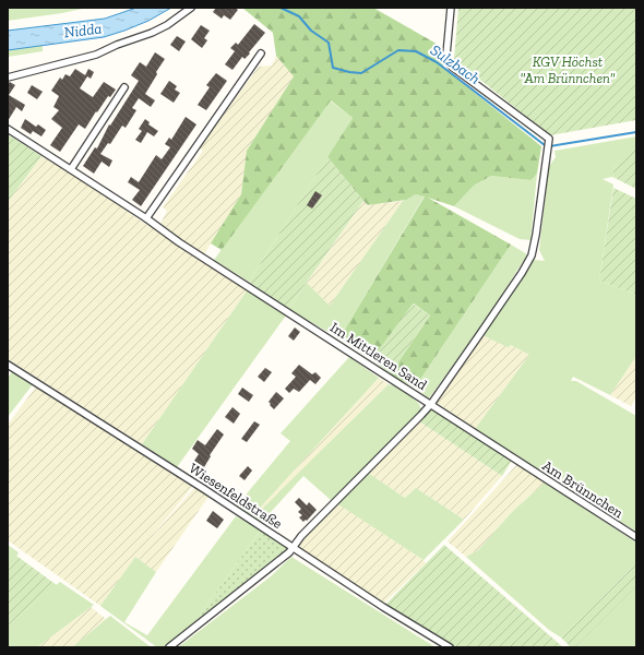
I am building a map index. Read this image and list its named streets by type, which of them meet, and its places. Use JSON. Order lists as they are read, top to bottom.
{
  "streets": {
    "street": ["Im Mittleren Sand", "Am Brünnchen", "Wiesenfeldstraße"]
  },
  "crossings": [
    ["Im Mittleren Sand", "Am Brünnchen"],
    ["Im Mittleren Sand", "Wiesenfeldstraße"]
  ],
  "water": ["Nidda", "Sulzbach"],
  "parks": ["KGV Höchst \"Am Brünnchen\""]
}
